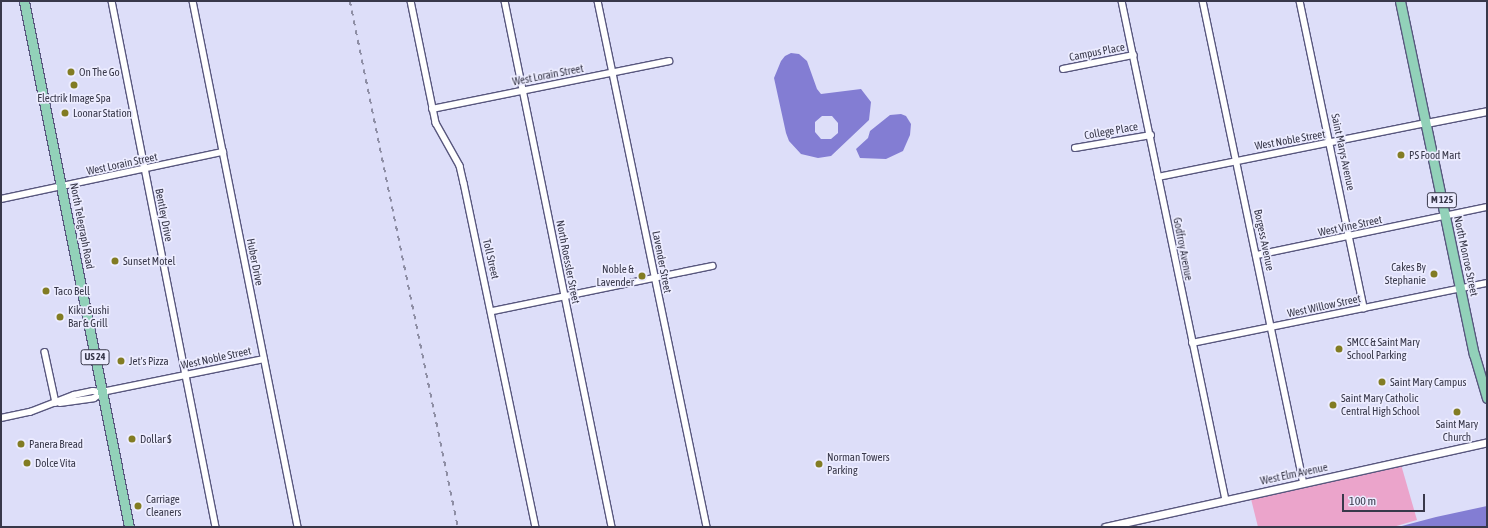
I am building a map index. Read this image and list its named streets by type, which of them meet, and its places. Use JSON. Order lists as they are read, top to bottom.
{
  "streets": {
    "main road": [
      "M 125",
      "North Telegraph Road",
      "North Monroe Street",
      "US 24"
    ],
    "street": [
      "Campus Place",
      "West Lorain Street",
      "College Place",
      "West Noble Street",
      "Saint Marys Avenue",
      "Bentley Drive",
      "West Vine Street",
      "Borgess Avenue",
      "Godfroy Avenue",
      "Toll Street",
      "Huber Drive",
      "North Roessler Street",
      "Lavender Street",
      "West Willow Street",
      "West Elm Avenue"
    ]
  },
  "crossings": [
    ["Campus Place", "Godfroy Avenue"],
    ["West Lorain Street", "Bentley Drive"],
    ["West Lorain Street", "North Telegraph Road"],
    ["West Lorain Street", "Toll Street"],
    ["West Lorain Street", "Huber Drive"],
    ["West Lorain Street", "North Roessler Street"],
    ["West Lorain Street", "Lavender Street"],
    ["College Place", "Godfroy Avenue"],
    ["West Noble Street", "Saint Marys Avenue"],
    ["West Noble Street", "Bentley Drive"],
    ["West Noble Street", "North Telegraph Road"],
    ["West Noble Street", "Borgess Avenue"],
    ["West Noble Street", "Godfroy Avenue"],
    ["West Noble Street", "North Monroe Street"],
    ["West Noble Street", "Huber Drive"],
    ["Saint Marys Avenue", "West Vine Street"],
    ["Saint Marys Avenue", "West Willow Street"],
    ["West Vine Street", "Borgess Avenue"],
    ["West Vine Street", "North Monroe Street"],
    ["Borgess Avenue", "West Willow Street"],
    ["Borgess Avenue", "West Elm Avenue"],
    ["Godfroy Avenue", "West Willow Street"],
    ["Godfroy Avenue", "West Elm Avenue"],
    ["North Monroe Street", "West Willow Street"]
  ],
  "places": [
    "On The Go",
    "Electrik Image Spa",
    "Loonar Station",
    "PS Food Mart",
    "Sunset Motel",
    "Cakes By Stephanie",
    "Noble & Lavender",
    "Taco Bell",
    "Kiku Sushi Bar & Grill",
    "SMCC & Saint Mary School Parking",
    "Jet's Pizza",
    "Saint Mary Campus",
    "Saint Mary Catholic Central High School",
    "Saint Mary Church",
    "Dollar $",
    "Panera Bread",
    "Dolce Vita",
    "Norman Towers Parking",
    "Carriage Cleaners"
  ],
  "scale_bar": "100 m"
}
